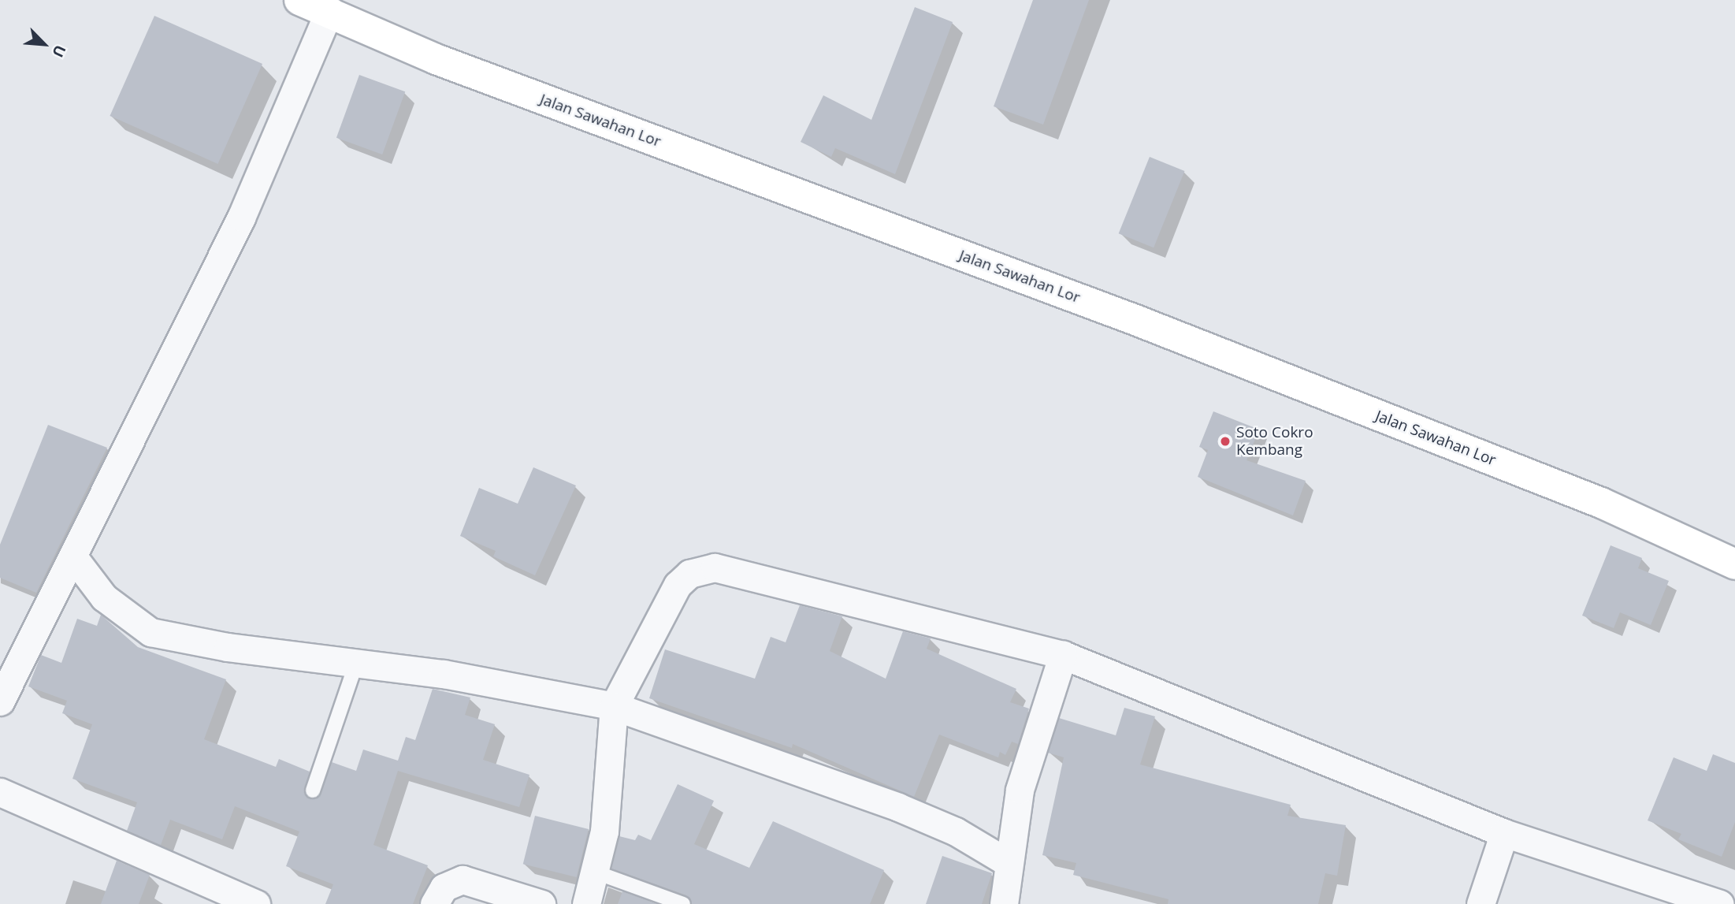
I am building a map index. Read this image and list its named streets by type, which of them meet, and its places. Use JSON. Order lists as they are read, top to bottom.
{
  "streets": {
    "main road": ["Jalan Sawahan Lor"]
  },
  "places": ["Soto Cokro Kembang"],
  "north": "bottom right"
}
